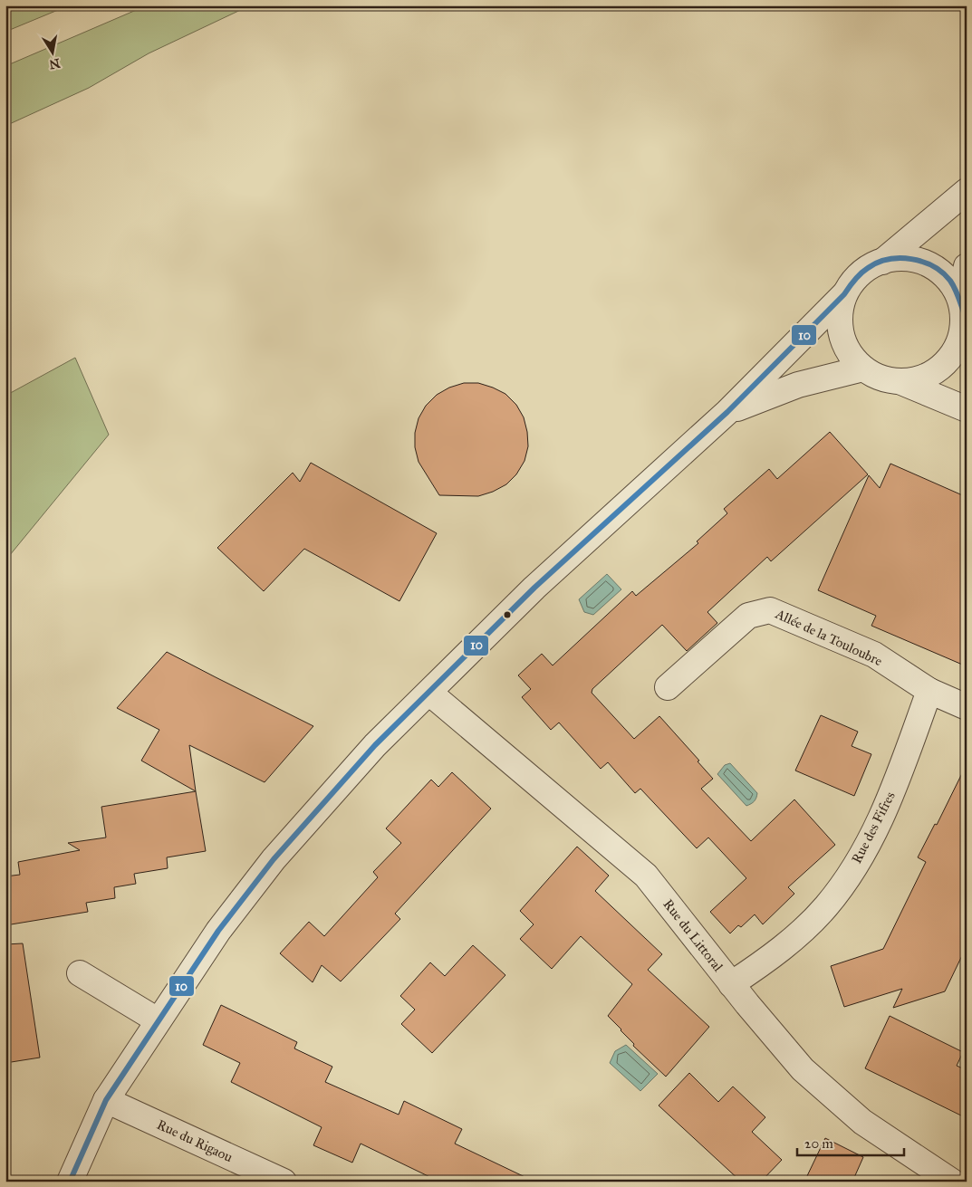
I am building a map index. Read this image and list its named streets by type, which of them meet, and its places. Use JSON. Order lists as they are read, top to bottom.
{
  "streets": {
    "street": [
      "Allée de la Touloubre",
      "Rue des Fifres",
      "Rue du Littoral",
      "Rue du Rigaou"
    ]
  },
  "crossings": [
    ["Allée de la Touloubre", "Rue des Fifres"],
    ["Rue des Fifres", "Rue du Littoral"]
  ],
  "lines": ["transit line 10"],
  "scale_bar": "20 m",
  "north": "bottom"
}
